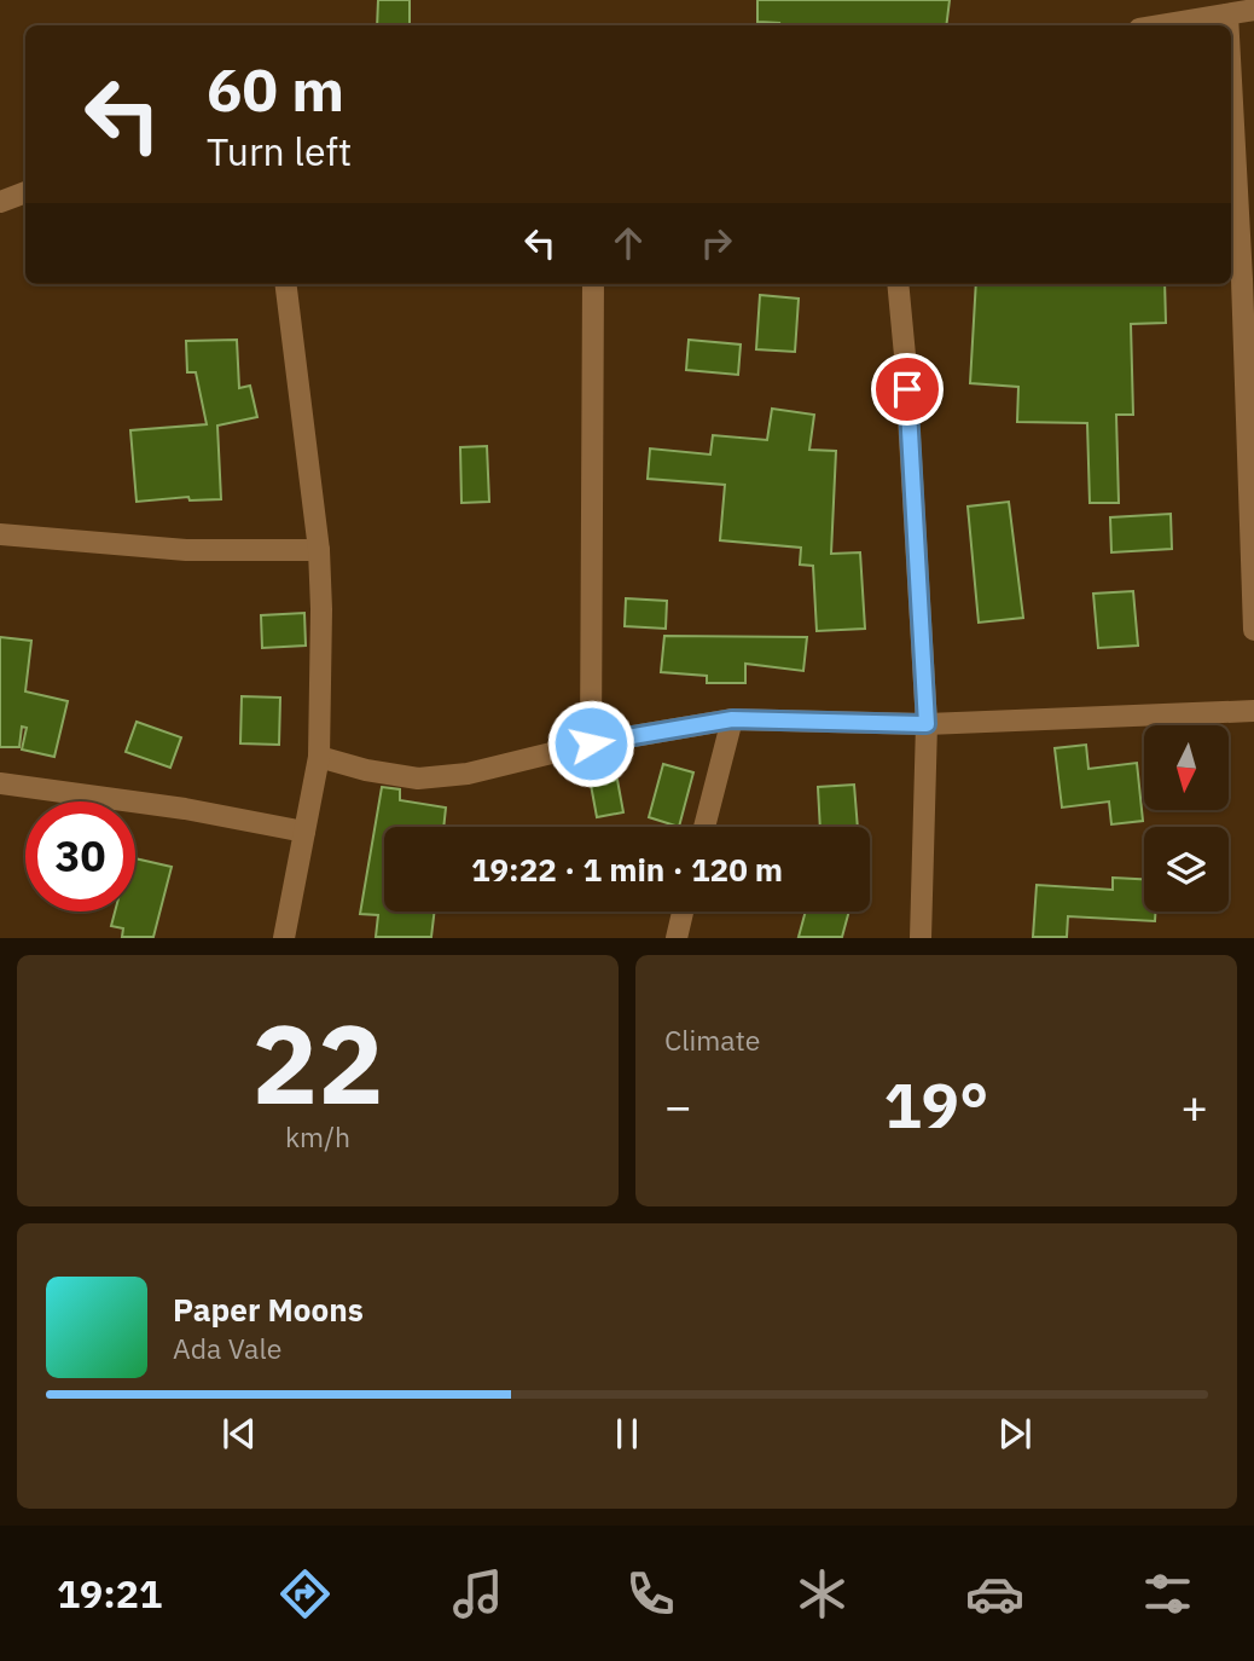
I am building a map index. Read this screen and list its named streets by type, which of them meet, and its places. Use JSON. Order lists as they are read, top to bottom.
{
  "north": "bottom",
  "page": {
    "turn": ["60 m", "Turn left"],
    "limit": "30",
    "trip": "19:22 · 1 min · 120 m",
    "tile": [
      ["22", "km/h"],
      "Climate"
    ],
    "heat": ["−", "19°", "+"],
    "song": ["Paper Moons", "Ada Vale"],
    "tabs": "19:21"
  }
}
